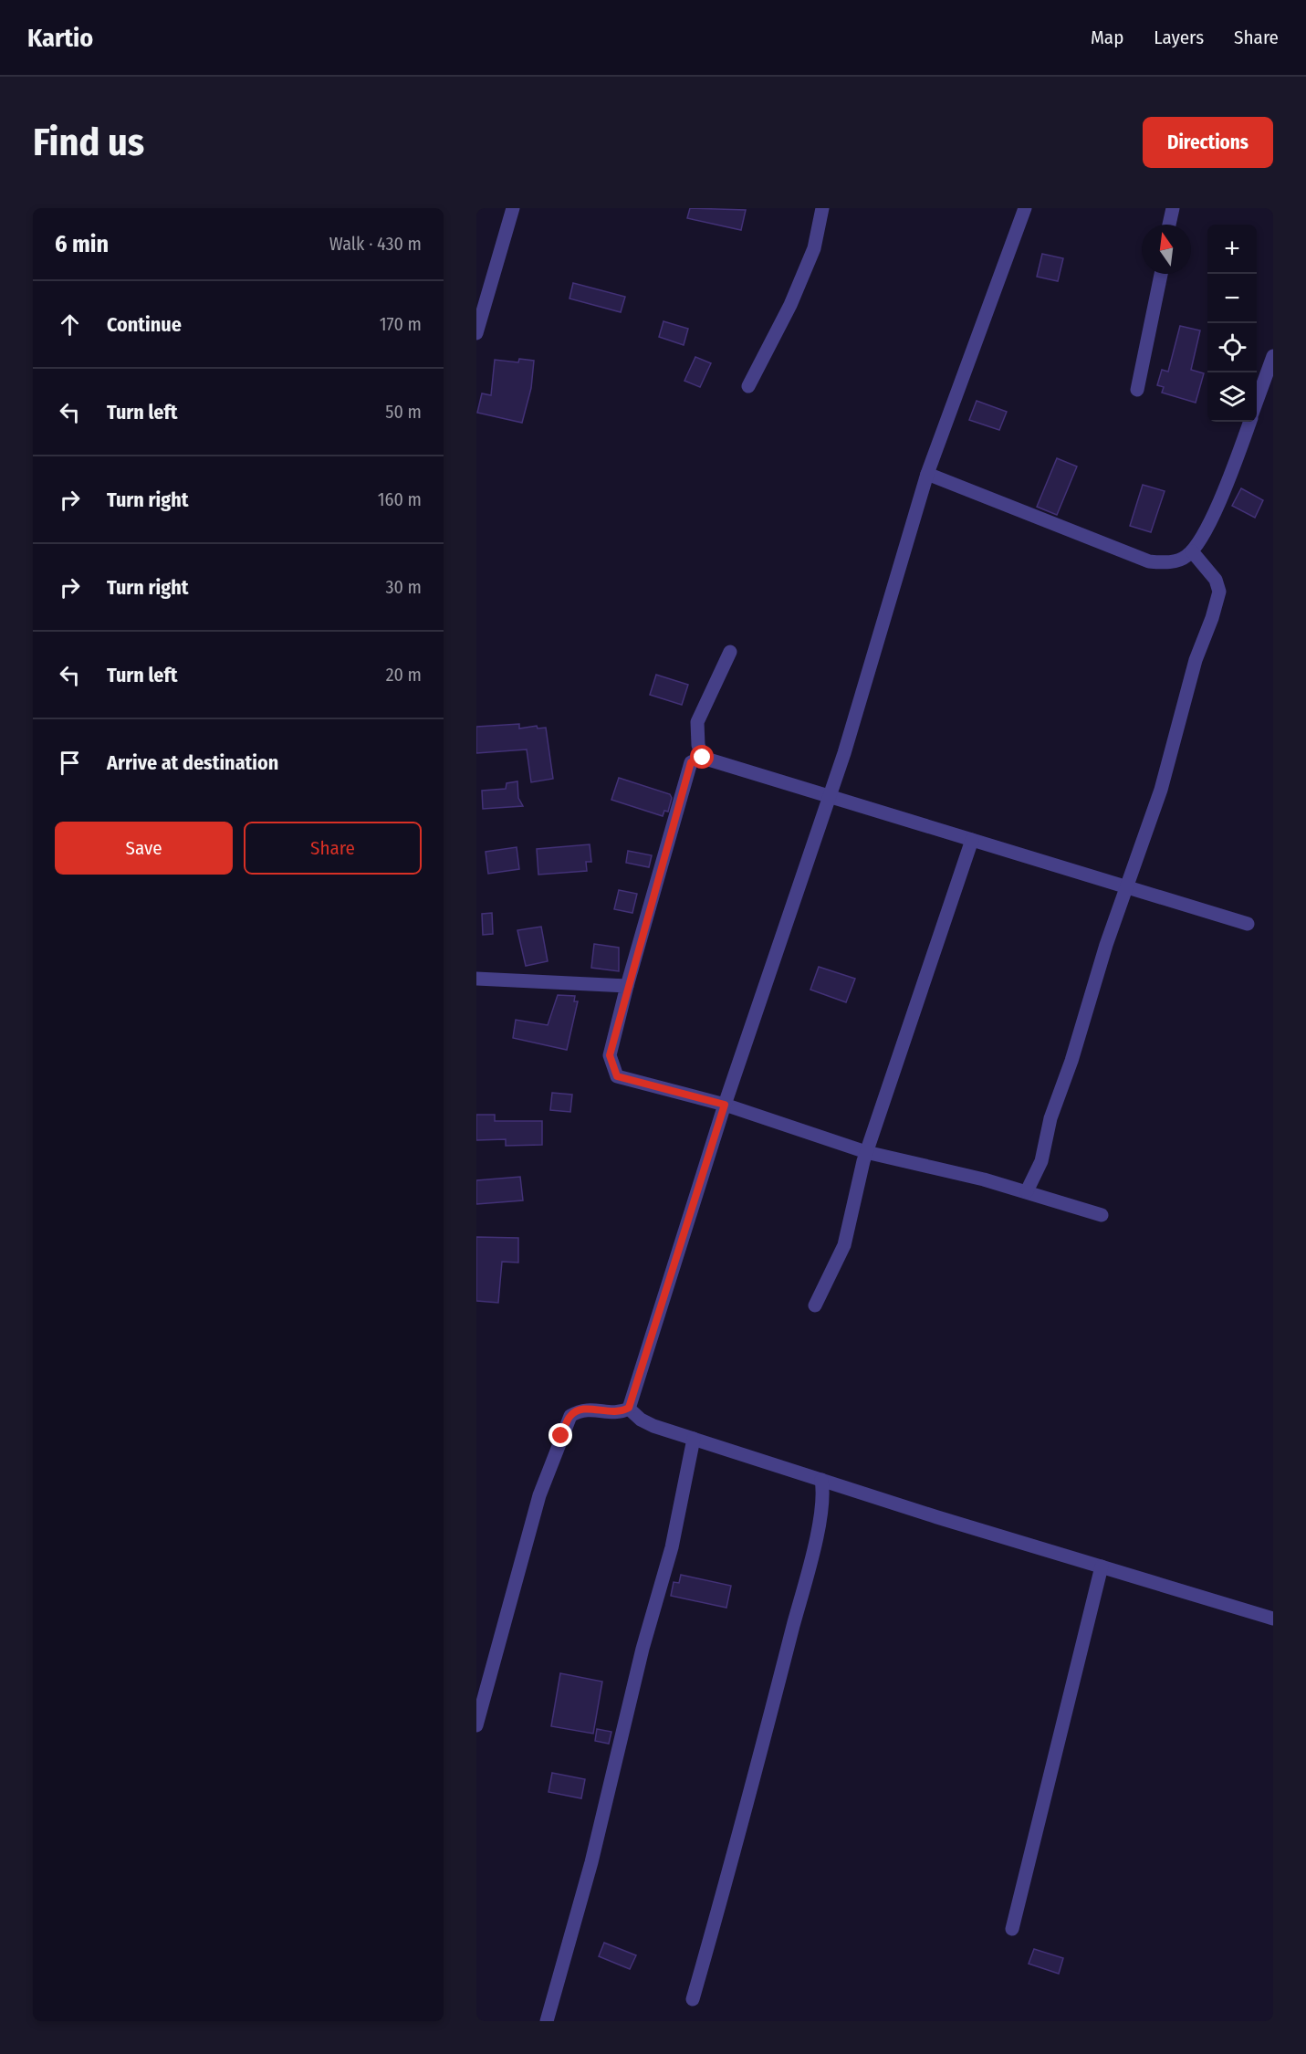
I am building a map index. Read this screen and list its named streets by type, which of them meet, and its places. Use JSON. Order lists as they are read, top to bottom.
{
  "north": "top",
  "page": {
    "header": "Kartio",
    "nav": ["Map", "Layers", "Share"],
    "buttons": [
      "Directions",
      ["Save", "Share"]
    ],
    "title": "Find us",
    "heading": ["6 min", "Walk · 430 m"],
    "map_buttons": ["+", "−"],
    "list": [
      ["Continue", "170 m"],
      ["Turn left", "50 m"],
      ["Turn right", "160 m"],
      ["Turn right", "30 m"],
      ["Turn left", "20 m"],
      "Arrive at destination"
    ]
  }
}
